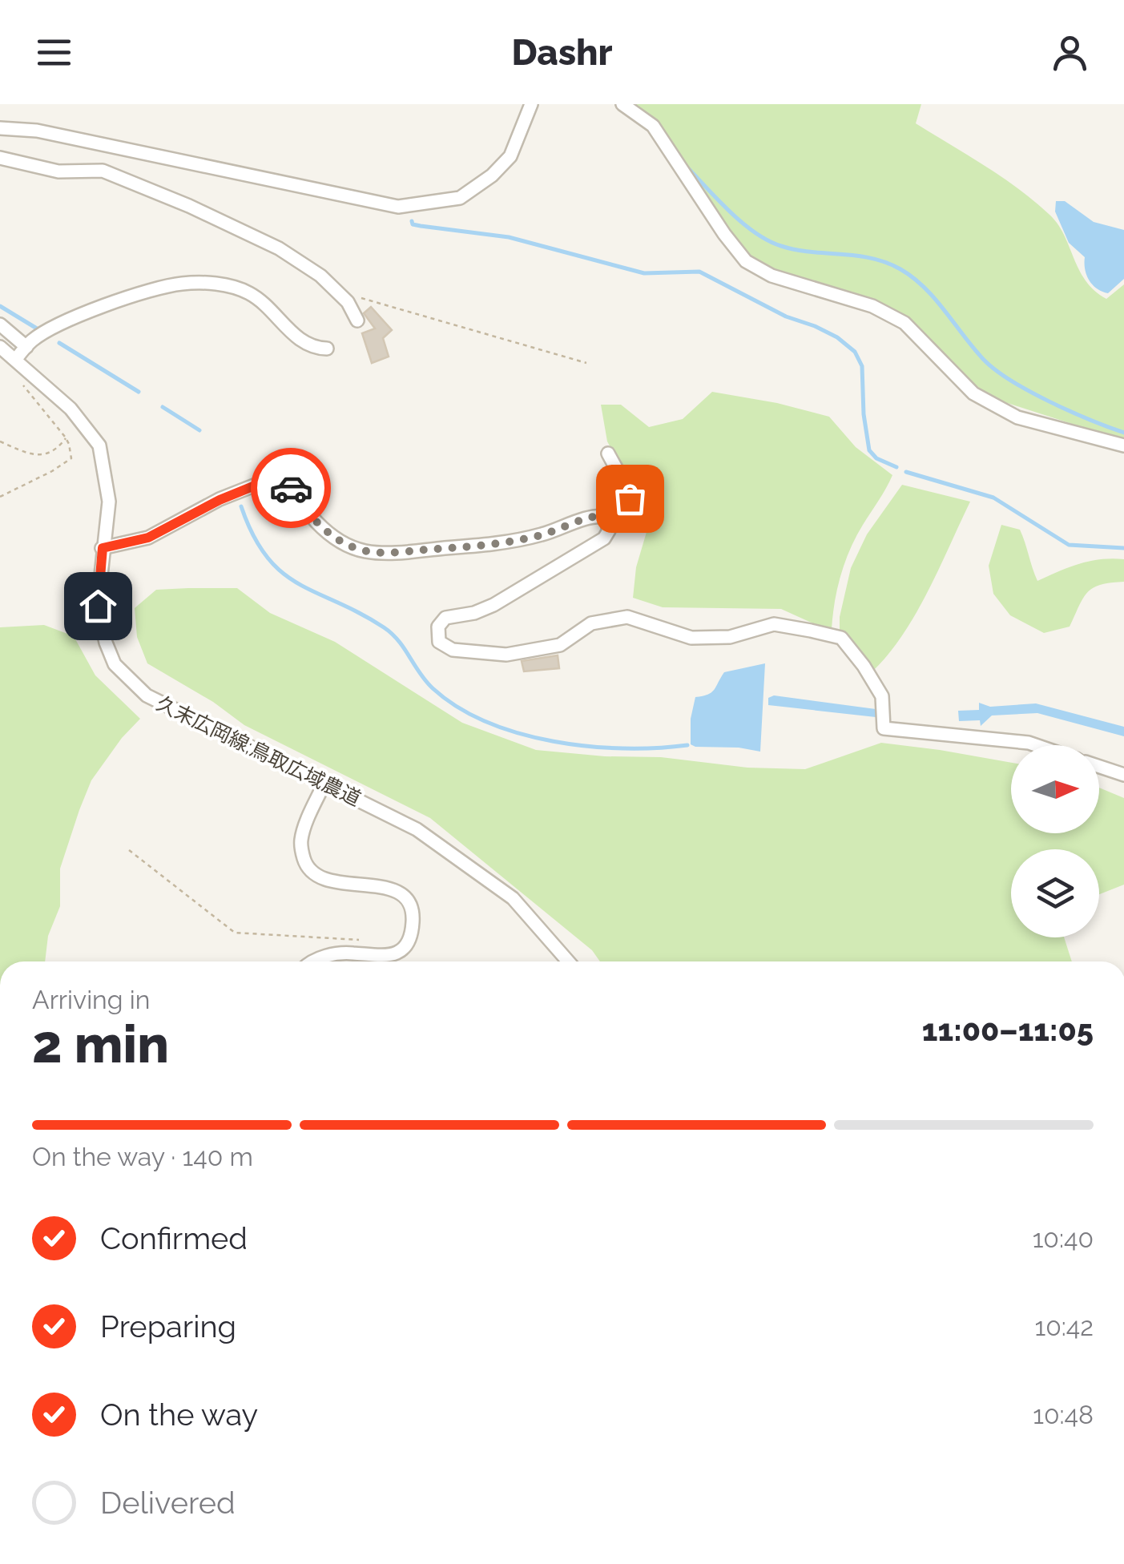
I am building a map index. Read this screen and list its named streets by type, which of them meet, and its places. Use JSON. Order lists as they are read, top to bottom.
{
  "streets": {
    "street": ["久末広岡線;鳥取広域農道"]
  },
  "north": "right",
  "page": {
    "header": "Dashr",
    "heading": ["2 min", "Arriving in", "11:00–11:05"],
    "bar": "On the way · 140 m",
    "list": [
      ["Confirmed", "10:40"],
      ["Preparing", "10:42"],
      ["On the way", "10:48"],
      "Delivered"
    ]
  }
}
